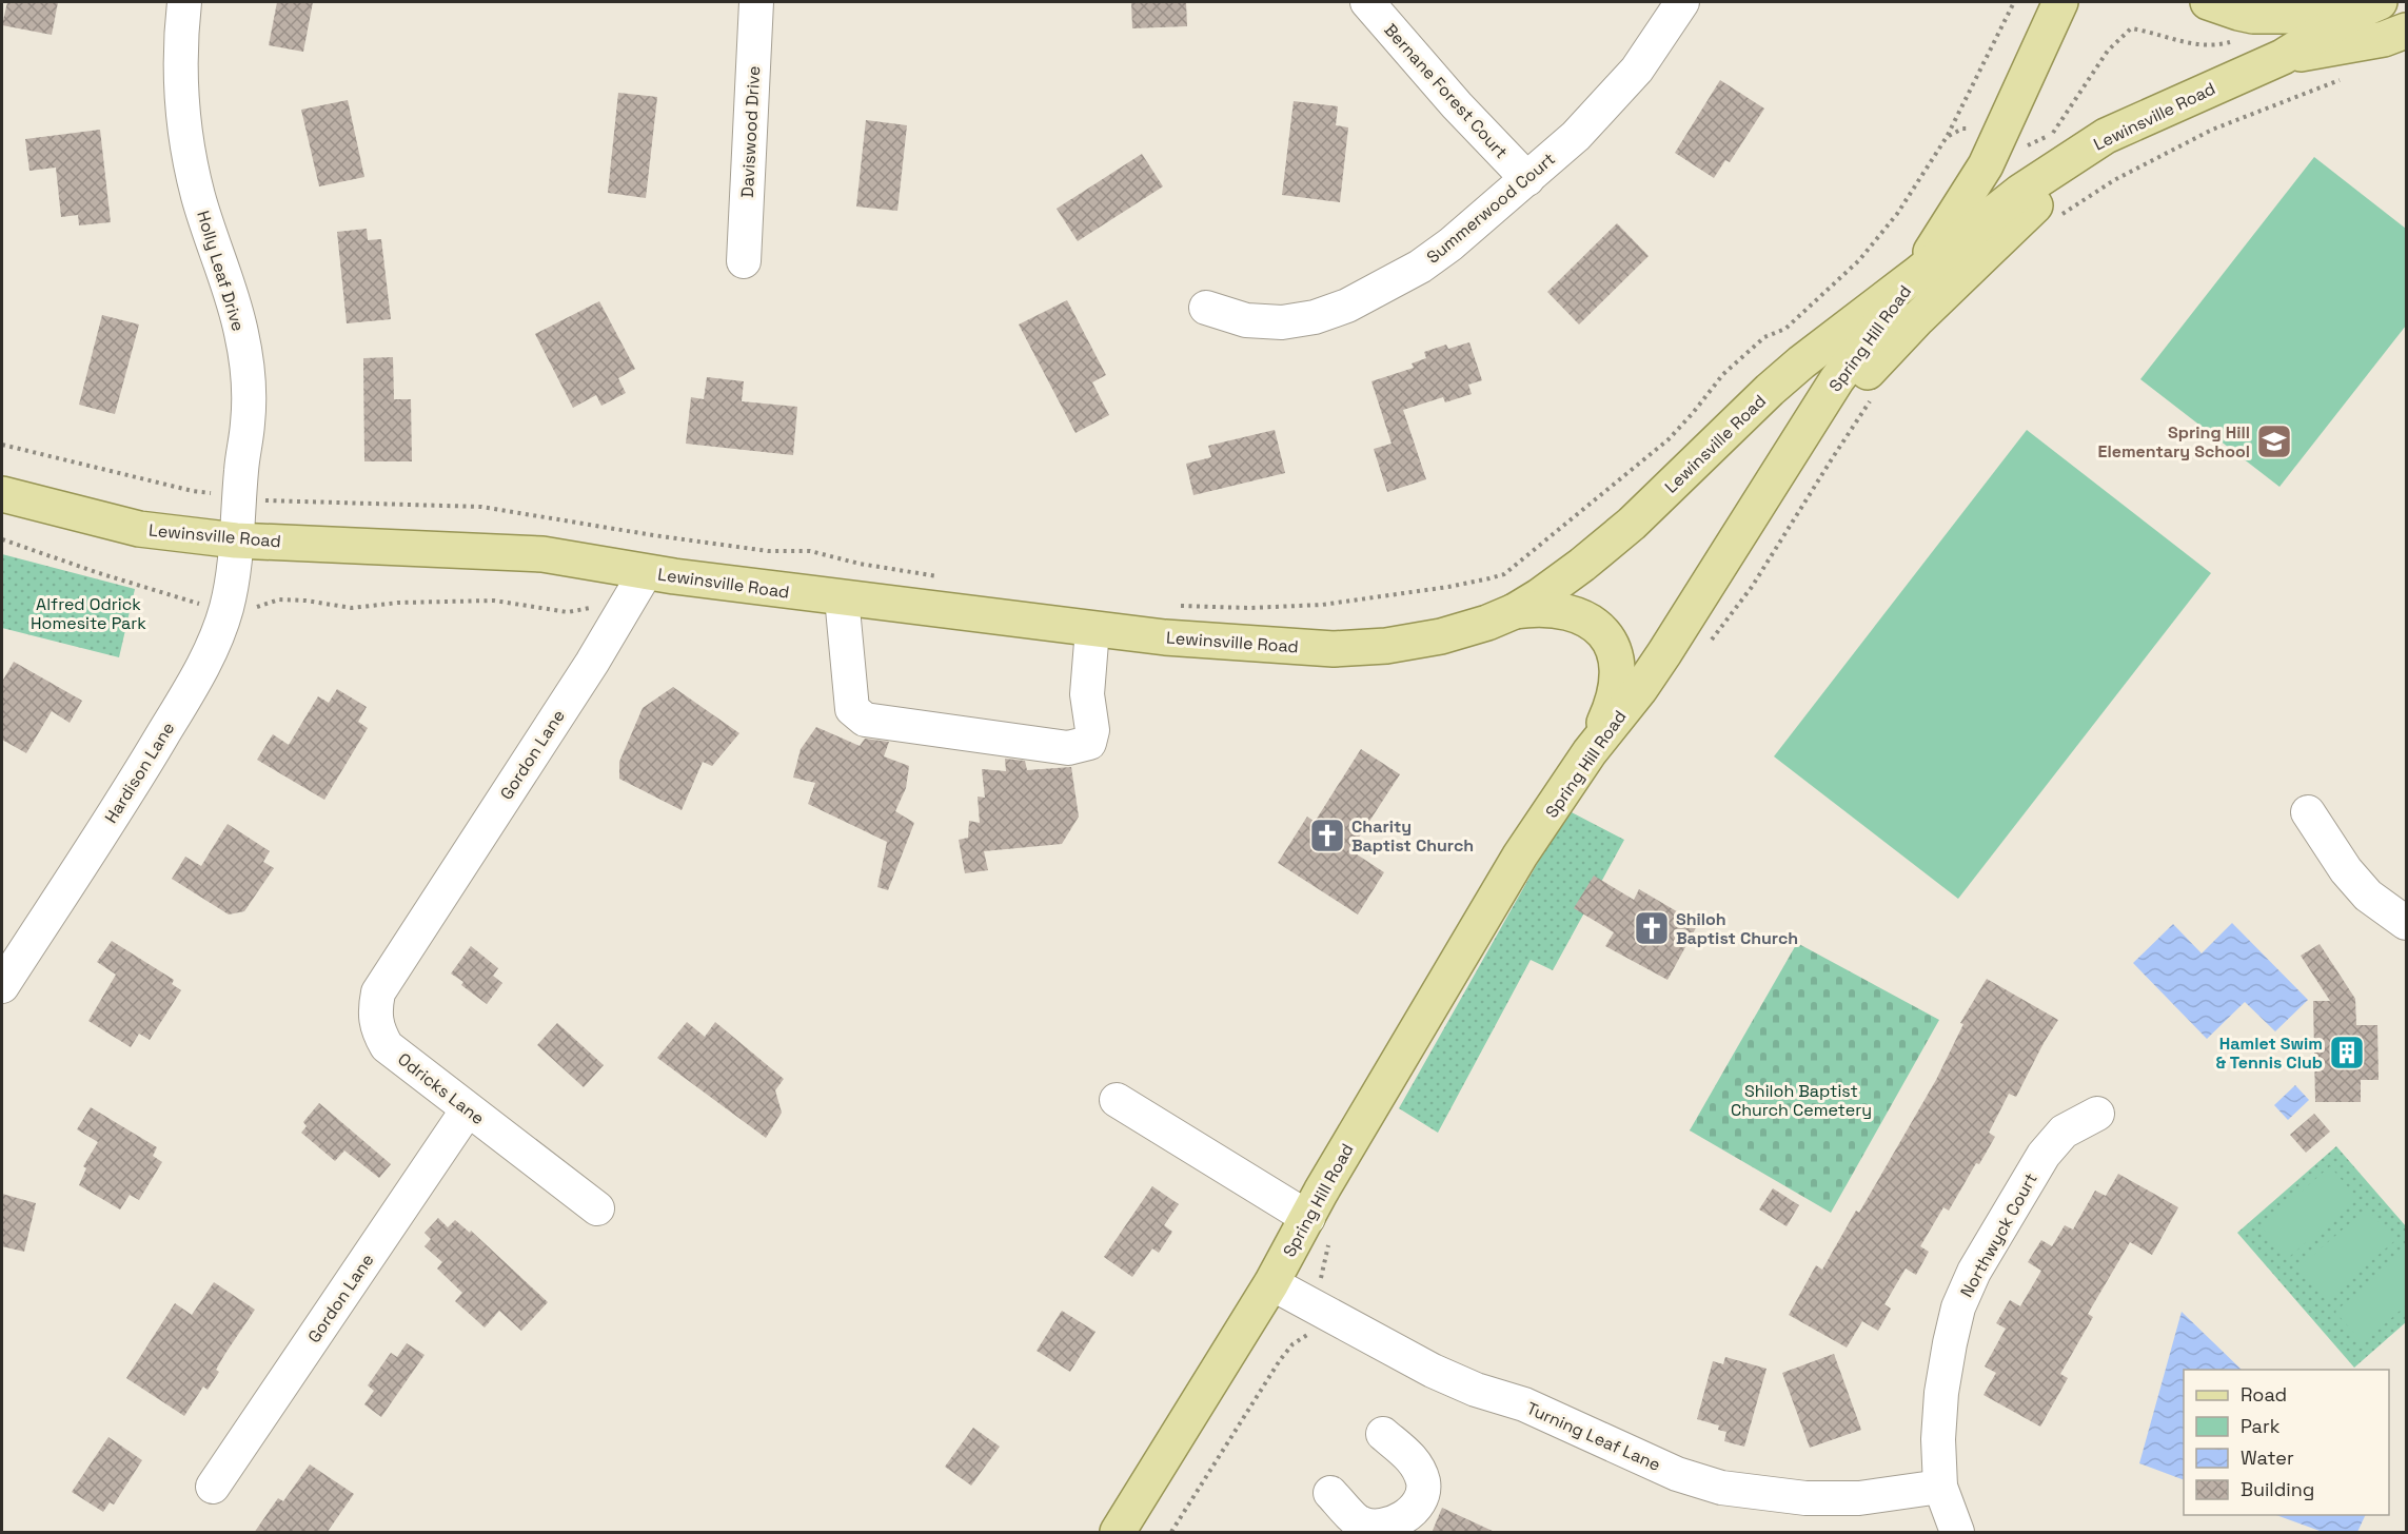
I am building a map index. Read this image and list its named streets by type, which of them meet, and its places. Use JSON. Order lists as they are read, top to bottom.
{
  "streets": {
    "main road": ["Lewinsville Road", "Spring Hill Road"],
    "street": [
      "Bernane Forest Court",
      "Daviswood Drive",
      "Summerwood Court",
      "Holly Leaf Drive",
      "Gordon Lane",
      "Hardison Lane",
      "Odricks Lane",
      "Northwyck Court",
      "Turning Leaf Lane"
    ]
  },
  "crossings": [
    ["Bernane Forest Court", "Summerwood Court"],
    ["Lewinsville Road", "Holly Leaf Drive"],
    ["Lewinsville Road", "Spring Hill Road"],
    ["Lewinsville Road", "Gordon Lane"],
    ["Lewinsville Road", "Hardison Lane"],
    ["Holly Leaf Drive", "Hardison Lane"],
    ["Spring Hill Road", "Turning Leaf Lane"],
    ["Gordon Lane", "Odricks Lane"],
    ["Northwyck Court", "Turning Leaf Lane"]
  ],
  "parks": ["Alfred Odrick Homesite Park", "Shiloh Baptist Church Cemetery"],
  "places": {
    "school or university": ["Spring Hill Elementary School"],
    "church": ["Charity Baptist Church", "Shiloh Baptist Church"],
    "building": ["Hamlet Swim & Tennis Club"]
  },
  "legend": [
    "Road",
    "Park",
    "Water",
    "Building"
  ]
}
